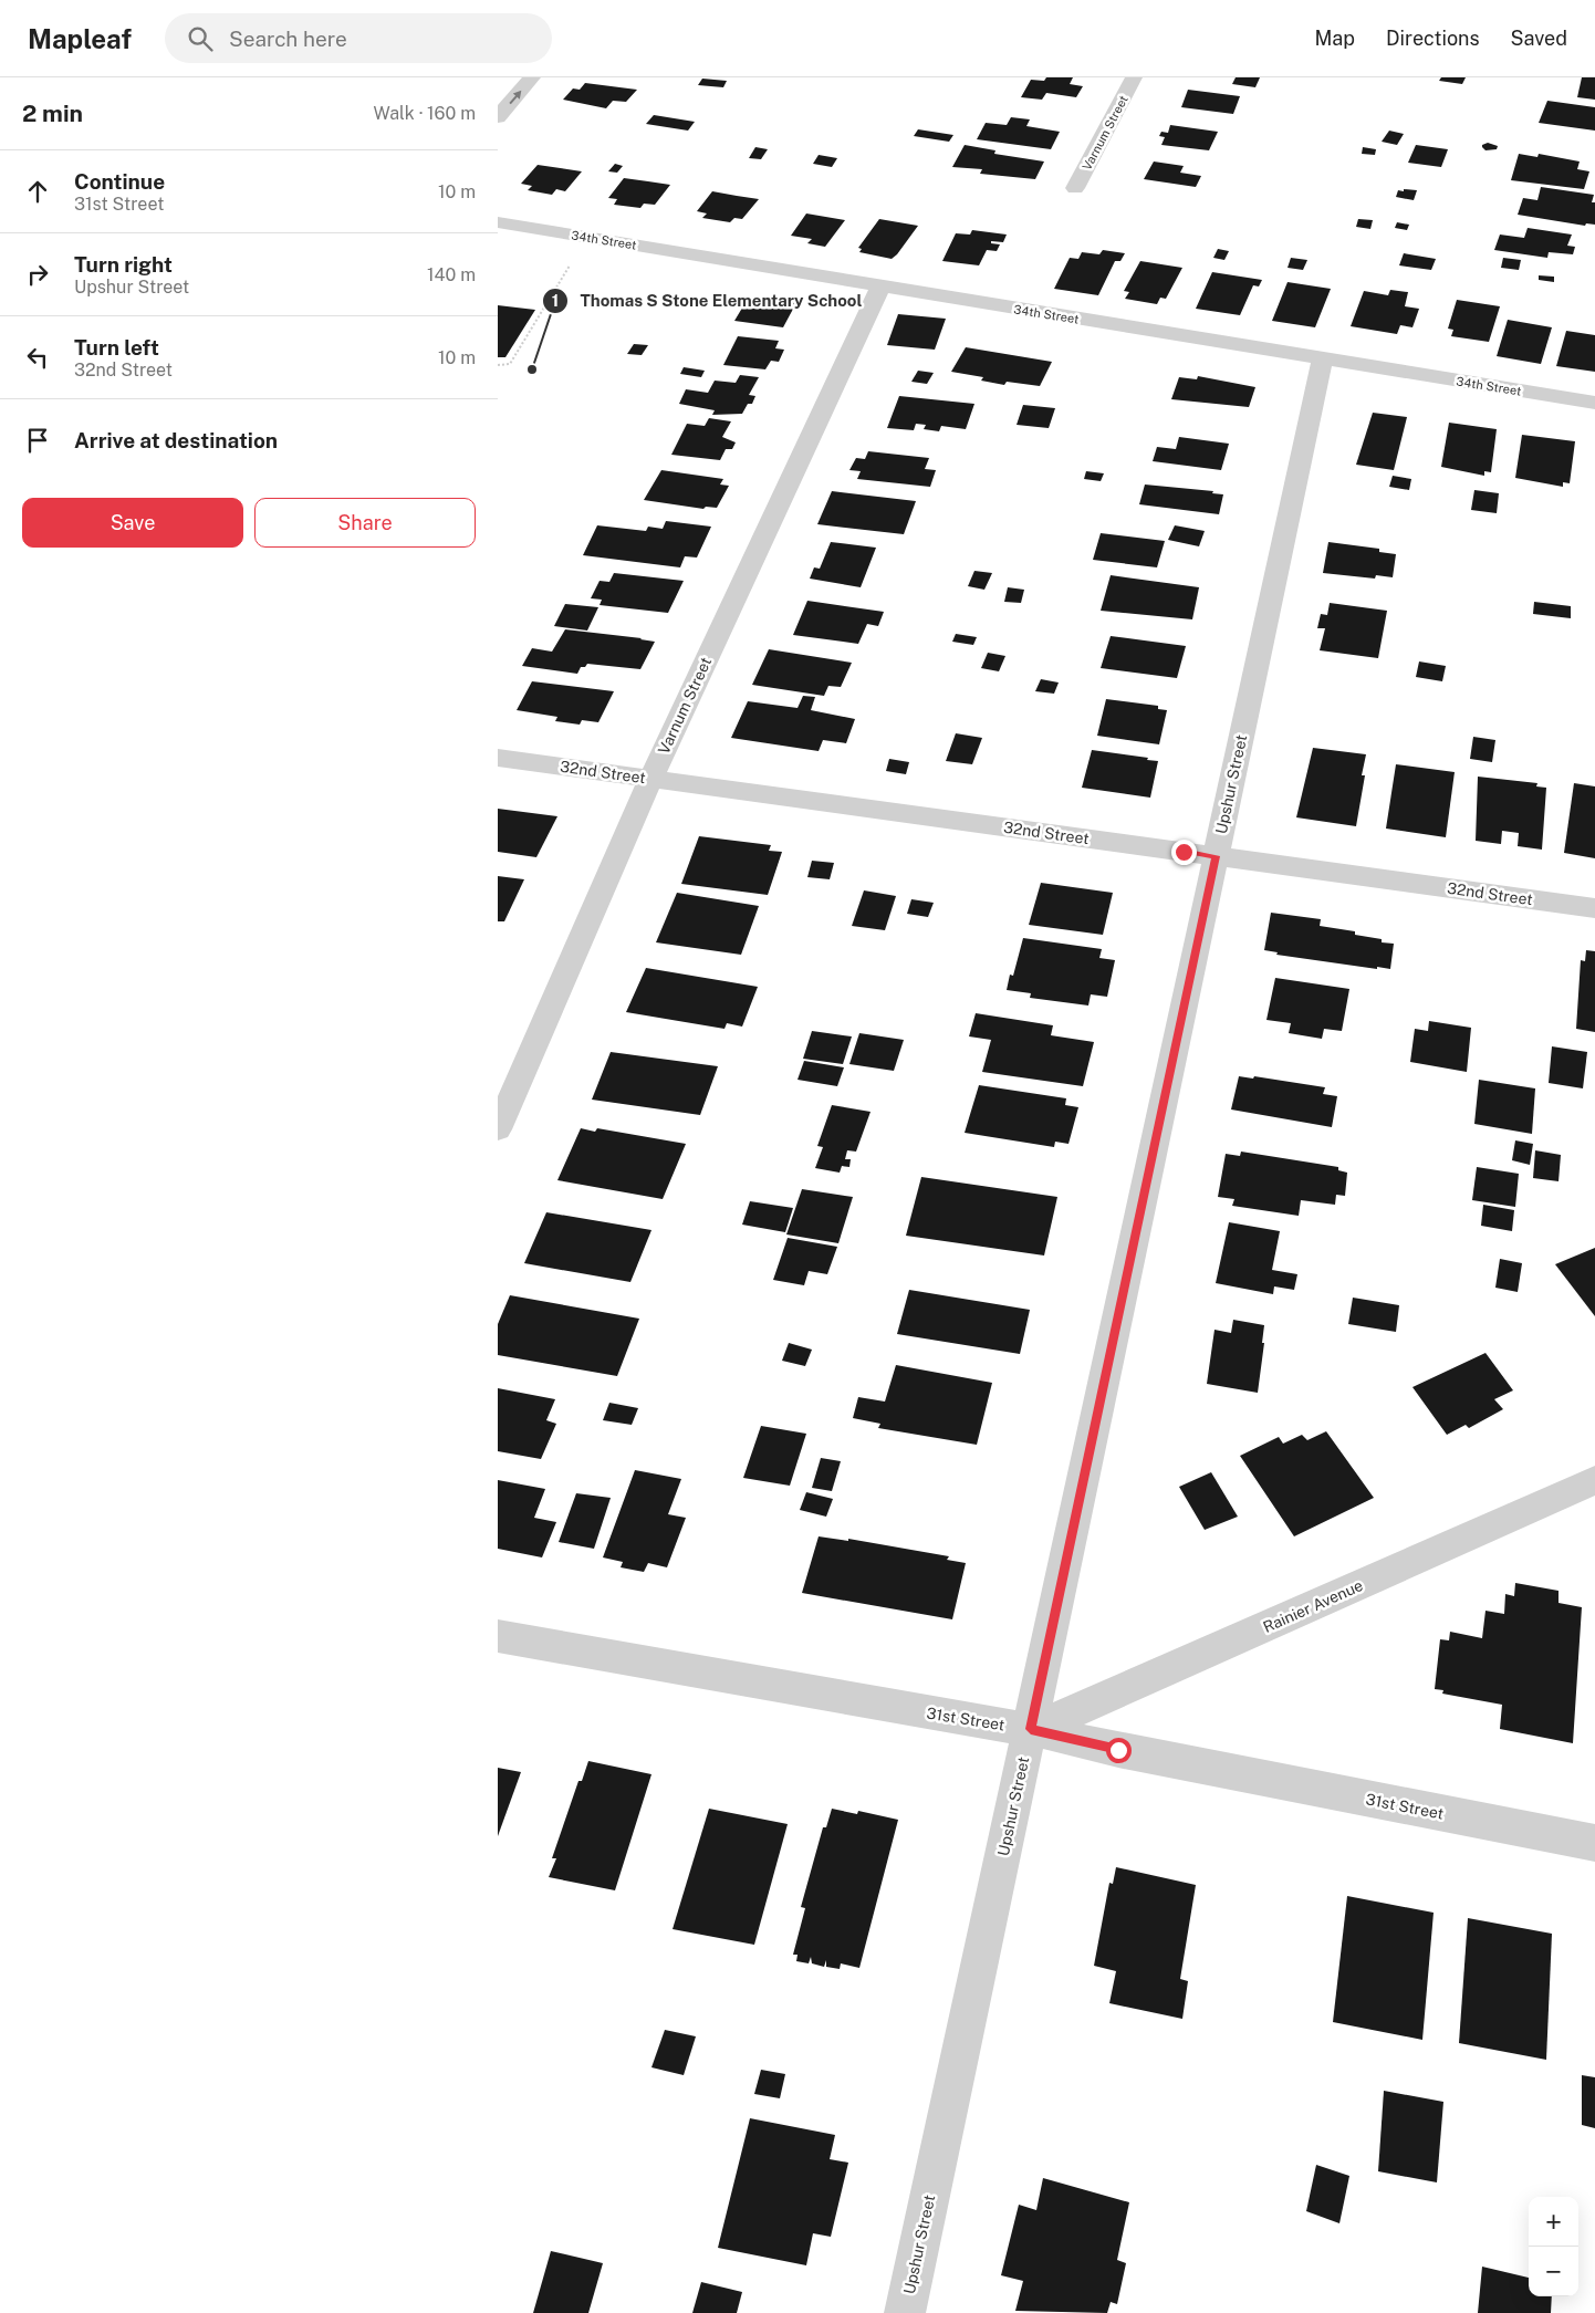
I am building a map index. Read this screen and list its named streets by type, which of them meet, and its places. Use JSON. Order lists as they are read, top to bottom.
{
  "streets": {
    "street": [
      "Varnum Street",
      "34th Street",
      "32nd Street",
      "Upshur Street",
      "Rainier Avenue",
      "31st Street"
    ]
  },
  "crossings": [
    ["Varnum Street", "34th Street"],
    ["Varnum Street", "32nd Street"],
    ["34th Street", "Upshur Street"],
    ["32nd Street", "Upshur Street"],
    ["Upshur Street", "Rainier Avenue"],
    ["Upshur Street", "31st Street"],
    ["Rainier Avenue", "31st Street"]
  ],
  "places": ["Thomas S Stone Elementary School"],
  "page": {
    "header": "Mapleaf",
    "search": "Search here",
    "nav": ["Map", "Directions", "Saved"],
    "heading": ["2 min", "Walk · 160 m"],
    "list": [
      ["Continue", "31st Street", "10 m"],
      ["Turn right", "Upshur Street", "140 m"],
      ["Turn left", "32nd Street", "10 m"],
      "Arrive at destination"
    ],
    "buttons": ["Save", "Share"],
    "map_buttons": ["+", "−"]
  }
}
